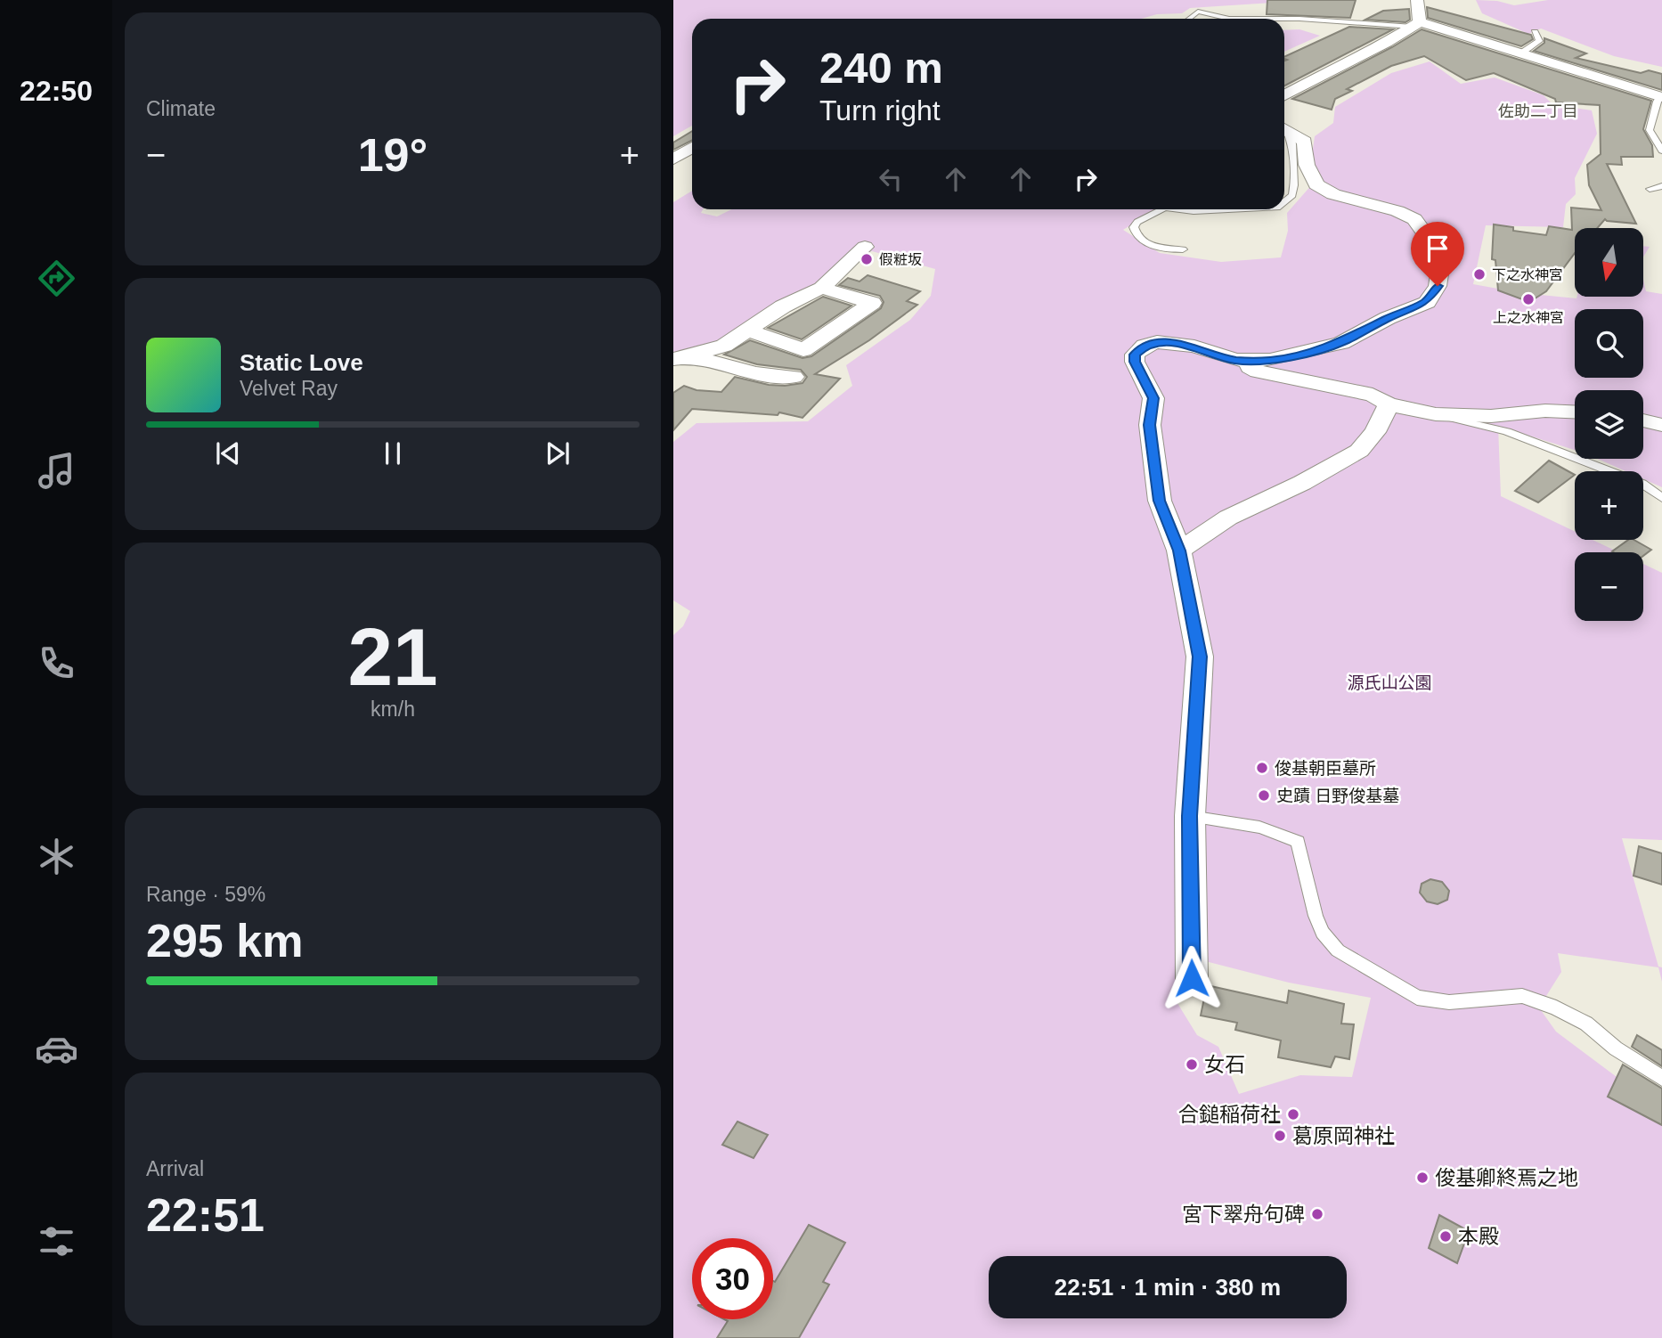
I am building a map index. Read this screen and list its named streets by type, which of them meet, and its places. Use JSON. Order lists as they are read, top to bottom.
{
  "districts": ["佐助二丁目"],
  "parks": ["源氏山公園"],
  "places": [
    "假粧坂",
    "下之水神宮",
    "上之水神宮",
    "俊基朝臣墓所",
    "史蹟 日野俊基墓",
    "女石",
    "合鎚稲荷社",
    "葛原岡神社",
    "俊基卿終焉之地",
    "宮下翠舟句碑",
    "本殿"
  ],
  "north": "bottom",
  "page": {
    "tabs": "22:50",
    "tile": [
      "Climate",
      ["21", "km/h"],
      ["Range · 59%", "295 km"],
      ["Arrival", "22:51"]
    ],
    "turn": ["240 m", "Turn right"],
    "heat": ["−", "19°", "+"],
    "map_buttons": ["+", "−"],
    "song": ["Static Love", "Velvet Ray"],
    "limit": "30",
    "trip": "22:51 · 1 min · 380 m"
  }
}
